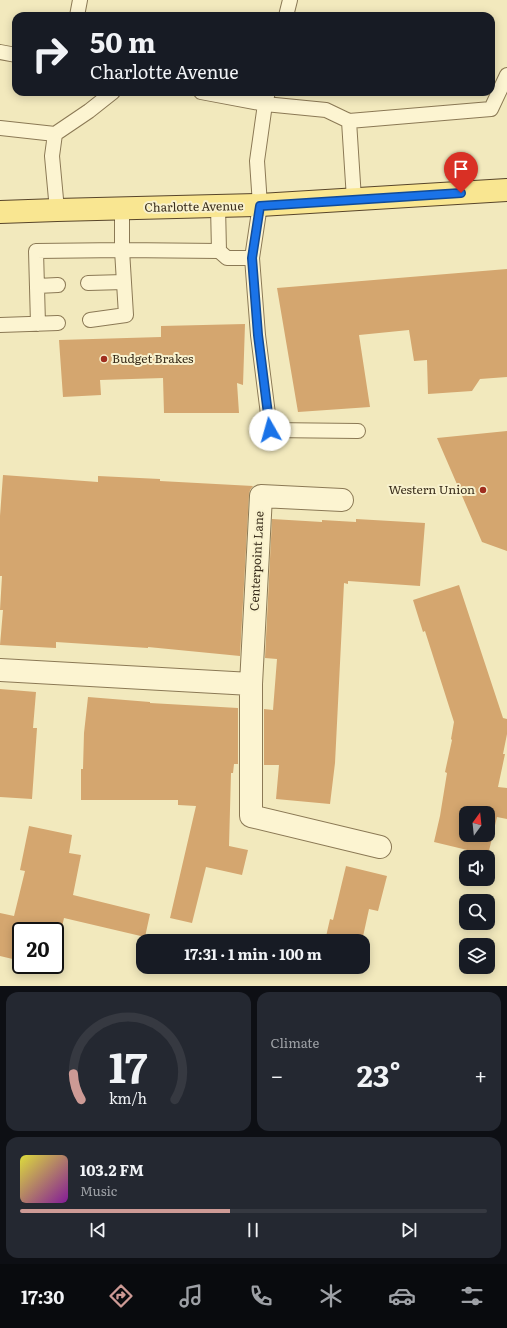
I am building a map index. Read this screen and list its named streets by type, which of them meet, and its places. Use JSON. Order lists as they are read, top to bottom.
{
  "streets": {
    "main road": ["Charlotte Avenue"],
    "street": ["Centerpoint Lane"]
  },
  "places": ["Budget Brakes", "Western Union"],
  "north": "top",
  "page": {
    "turn": ["50 m", "Charlotte Avenue"],
    "limit": "20",
    "trip": "17:31 · 1 min · 100 m",
    "tile": "Climate",
    "heat": ["−", "23°", "+"],
    "song": ["103.2 FM", "Music"],
    "tabs": "17:30",
    "gauge": ["17", "km/h"]
  }
}
